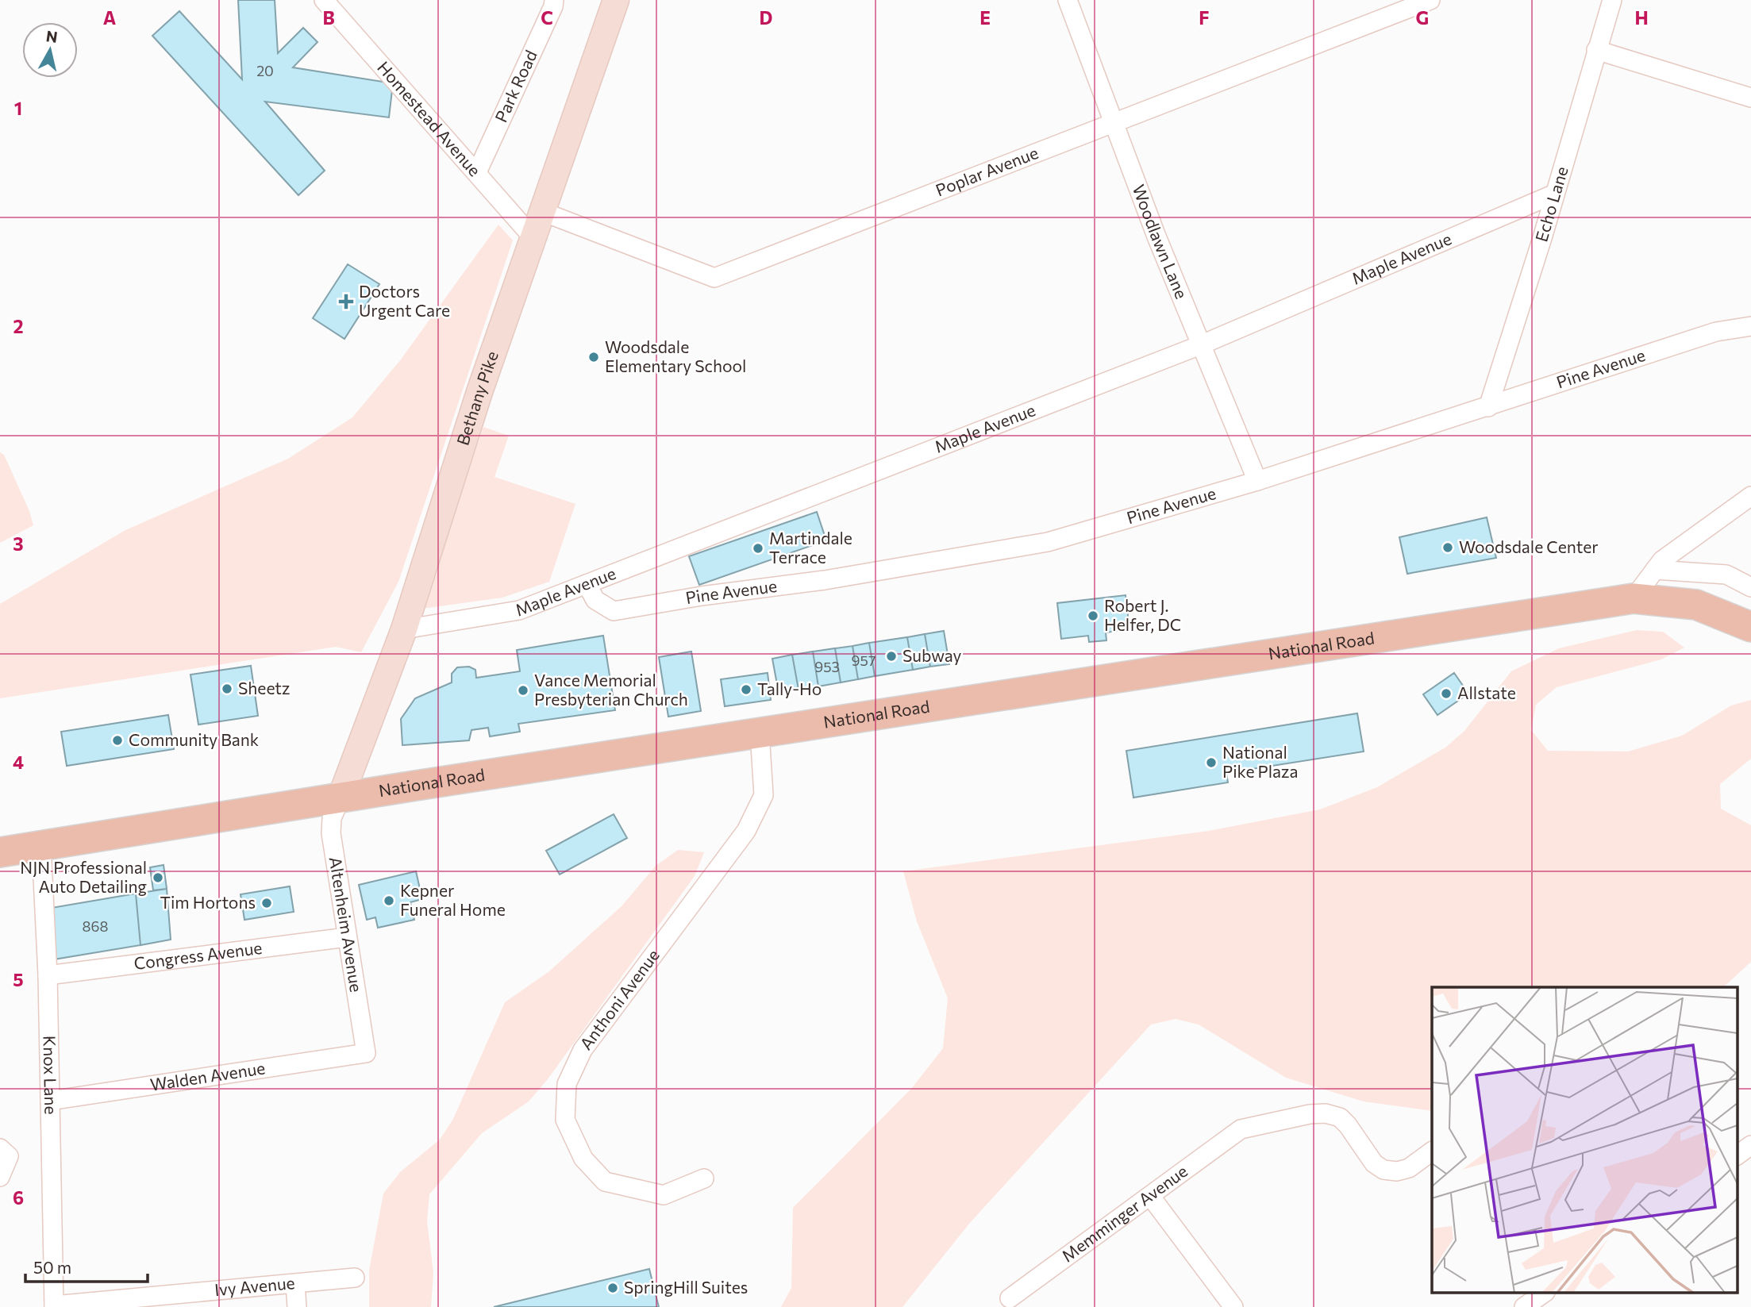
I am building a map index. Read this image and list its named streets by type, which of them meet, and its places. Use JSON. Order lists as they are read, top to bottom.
{
  "streets": {
    "main road": ["Bethany Pike", "National Road"],
    "street": [
      "Park Road",
      "Homestead Avenue",
      "Poplar Avenue",
      "Echo Lane",
      "Woodlawn Lane",
      "Maple Avenue",
      "Pine Avenue",
      "Altenheim Avenue",
      "Congress Avenue",
      "Anthoni Avenue",
      "Knox Lane",
      "Walden Avenue",
      "Memminger Avenue",
      "Ivy Avenue"
    ]
  },
  "crossings": [
    ["Park Road", "Homestead Avenue"],
    ["Homestead Avenue", "Bethany Pike"],
    ["Poplar Avenue", "Woodlawn Lane"],
    ["Poplar Avenue", "Bethany Pike"],
    ["Echo Lane", "Maple Avenue"],
    ["Echo Lane", "Pine Avenue"],
    ["Woodlawn Lane", "Maple Avenue"],
    ["Woodlawn Lane", "Pine Avenue"],
    ["Maple Avenue", "Pine Avenue"],
    ["Maple Avenue", "Bethany Pike"],
    ["Bethany Pike", "National Road"],
    ["Bethany Pike", "Altenheim Avenue"],
    ["National Road", "Altenheim Avenue"],
    ["National Road", "Anthoni Avenue"],
    ["National Road", "Knox Lane"],
    ["Altenheim Avenue", "Congress Avenue"],
    ["Altenheim Avenue", "Walden Avenue"],
    ["Congress Avenue", "Knox Lane"],
    ["Knox Lane", "Walden Avenue"],
    ["Knox Lane", "Ivy Avenue"]
  ],
  "places": {
    "health": ["Doctors Urgent Care"],
    "other": [
      "Woodsdale Elementary School",
      "Woodsdale Center",
      "Martindale Terrace",
      "Robert J. Helfer, DC",
      "Subway",
      "Sheetz",
      "Tally-Ho",
      "Vance Memorial Presbyterian Church",
      "Allstate",
      "Community Bank",
      "National Pike Plaza",
      "NJN Professional Auto Detailing",
      "Kepner Funeral Home",
      "Tim Hortons",
      "SpringHill Suites"
    ]
  },
  "house_numbers": [
    "20",
    "957",
    "953",
    "868"
  ],
  "scale_bar": "50 m",
  "north": "top",
  "grid": {
    "columns": [
      "A",
      "B",
      "C",
      "D",
      "E",
      "F",
      "G",
      "H"
    ],
    "rows": [
      "1",
      "2",
      "3",
      "4",
      "5",
      "6"
    ]
  }
}
